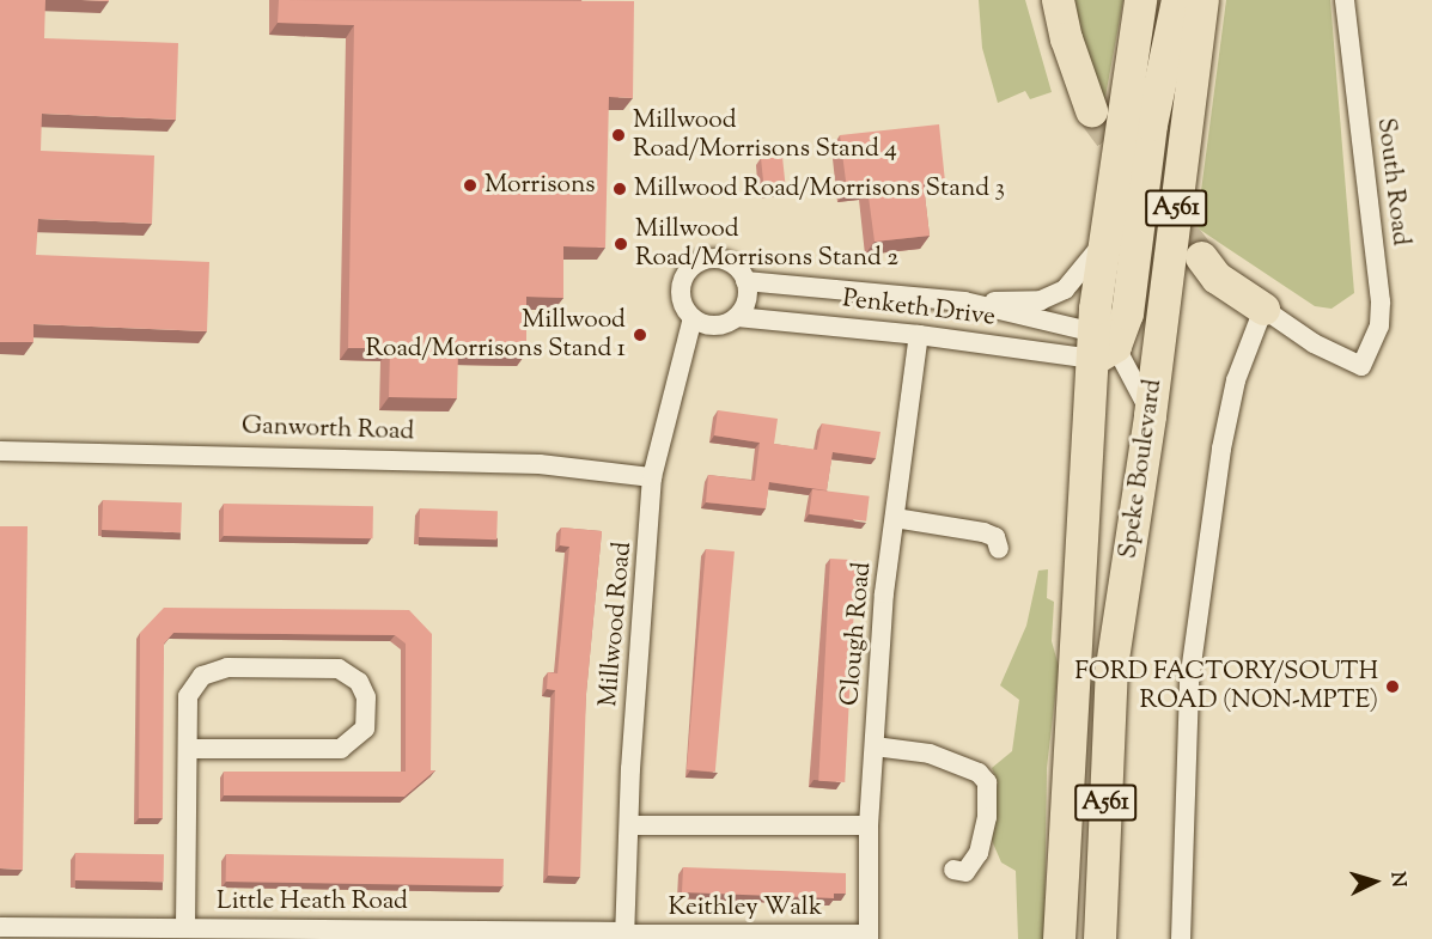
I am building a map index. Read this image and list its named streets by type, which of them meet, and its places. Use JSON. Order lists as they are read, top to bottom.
{
  "streets": {
    "highway": ["A561", "Speke Boulevard"],
    "street": [
      "South Road",
      "Penketh Drive",
      "Ganworth Road",
      "Millwood Road",
      "Clough Road",
      "Little Heath Road",
      "Keithley Walk"
    ]
  },
  "crossings": [
    ["A561", "Penketh Drive"],
    ["A561", "Speke Boulevard"],
    ["Penketh Drive", "Speke Boulevard"],
    ["Penketh Drive", "Millwood Road"],
    ["Penketh Drive", "Clough Road"],
    ["Ganworth Road", "Millwood Road"],
    ["Millwood Road", "Little Heath Road"],
    ["Millwood Road", "Keithley Walk"],
    ["Clough Road", "Keithley Walk"],
    ["Little Heath Road", "Keithley Walk"]
  ],
  "places": [
    "Millwood Road/Morrisons Stand 4",
    "Morrisons",
    "Millwood Road/Morrisons Stand 3",
    "Millwood Road/Morrisons Stand 2",
    "Millwood Road/Morrisons Stand 1",
    "FORD FACTORY/SOUTH ROAD (NON-MPTE)"
  ],
  "north": "right"
}
